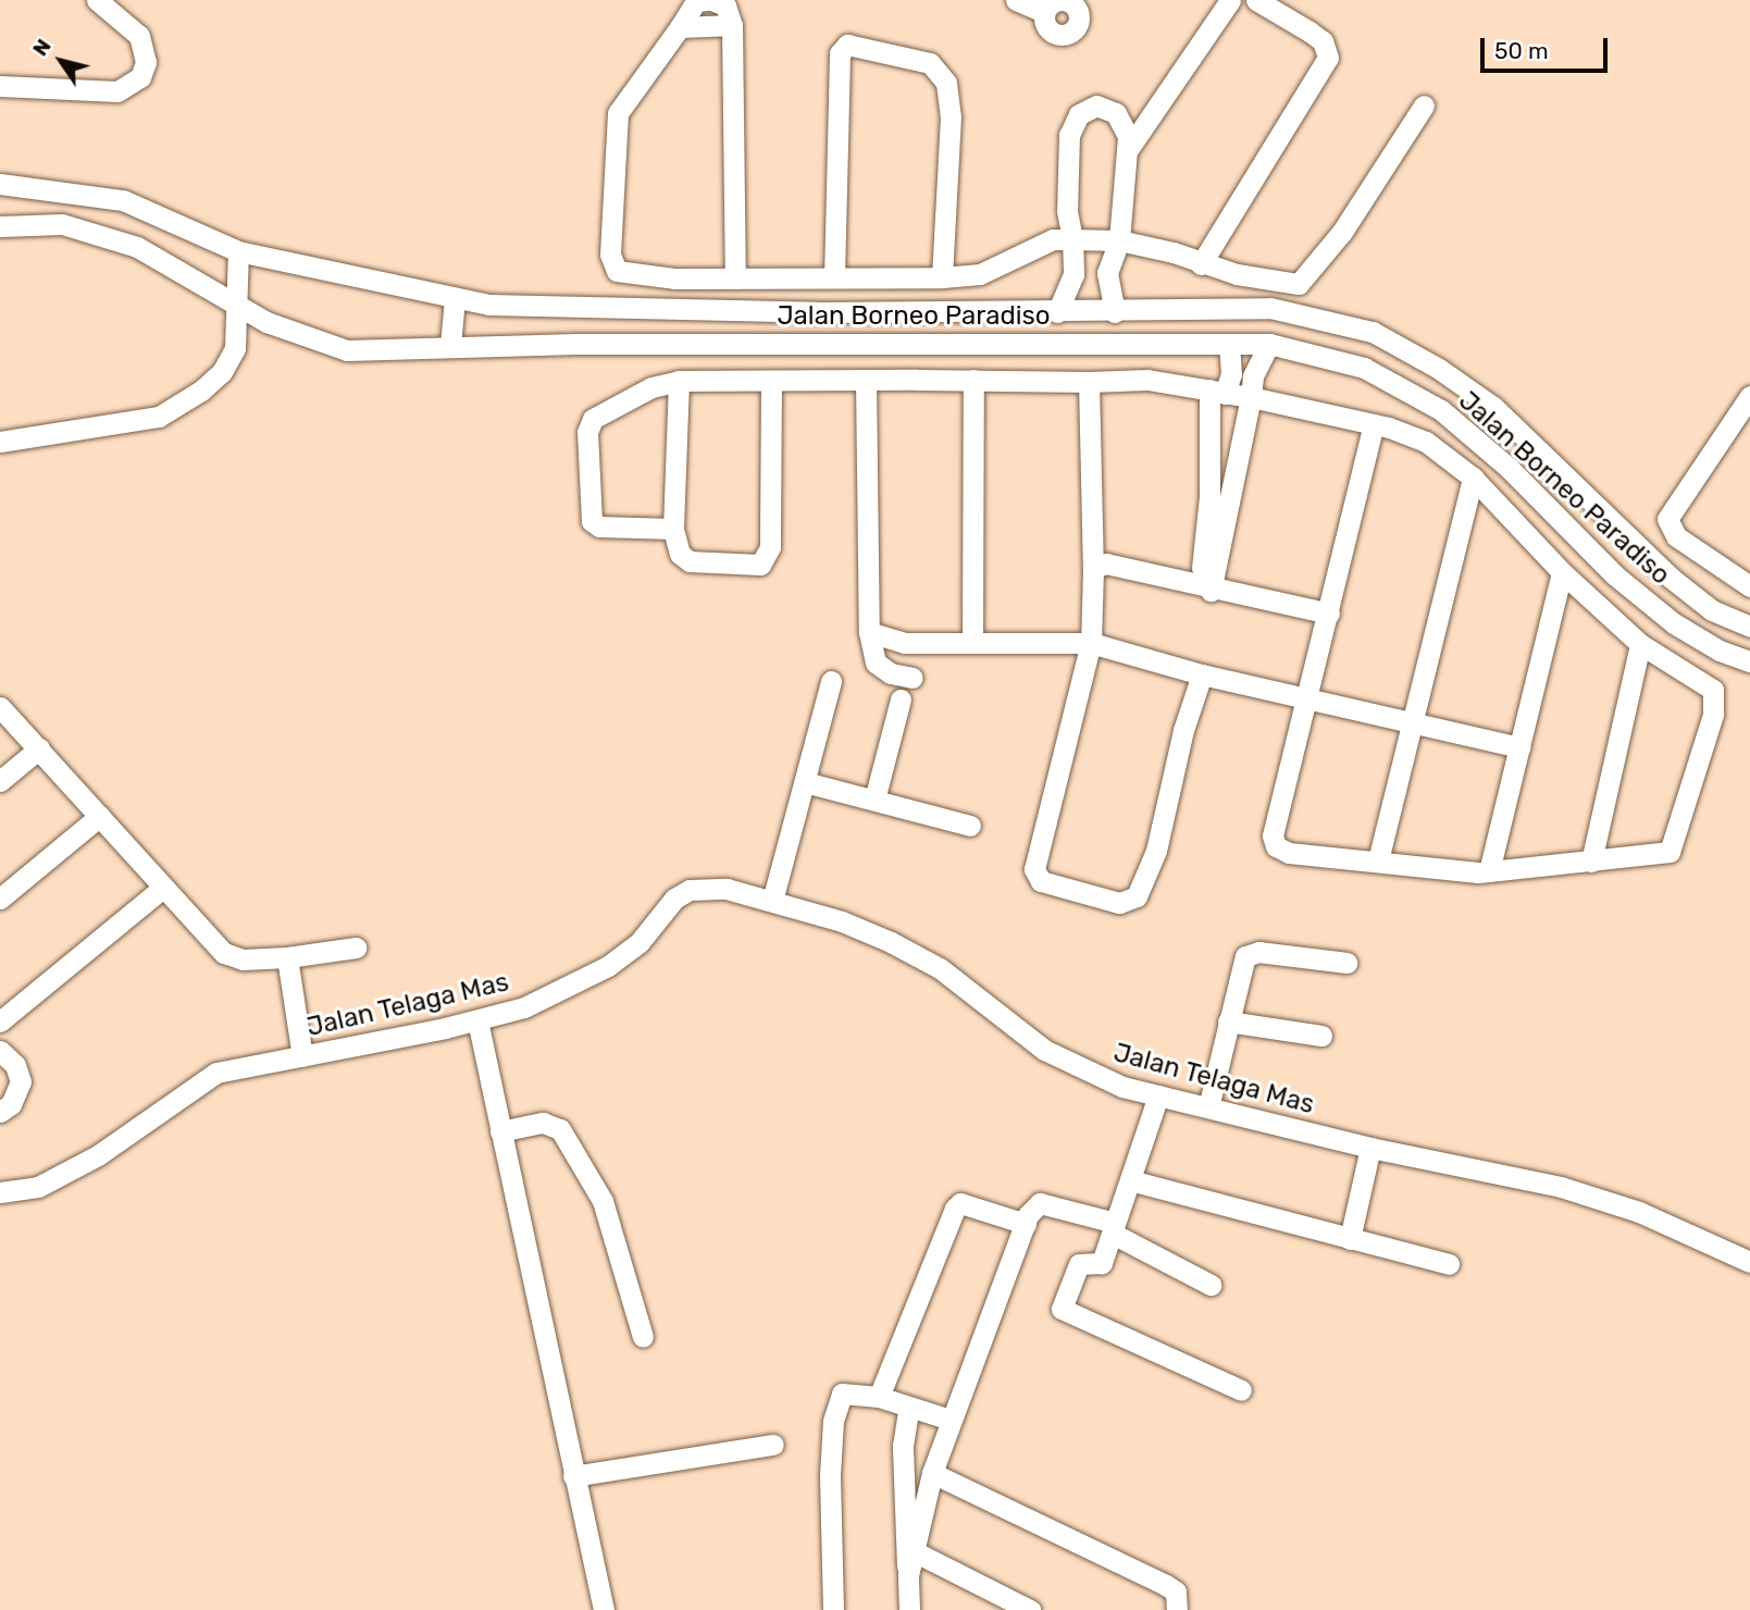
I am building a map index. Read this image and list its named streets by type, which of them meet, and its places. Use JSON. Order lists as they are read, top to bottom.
{
  "streets": {
    "street": ["Jalan Borneo Paradiso", "Jalan Telaga Mas"]
  },
  "scale_bar": "50 m",
  "north": "top left"
}
